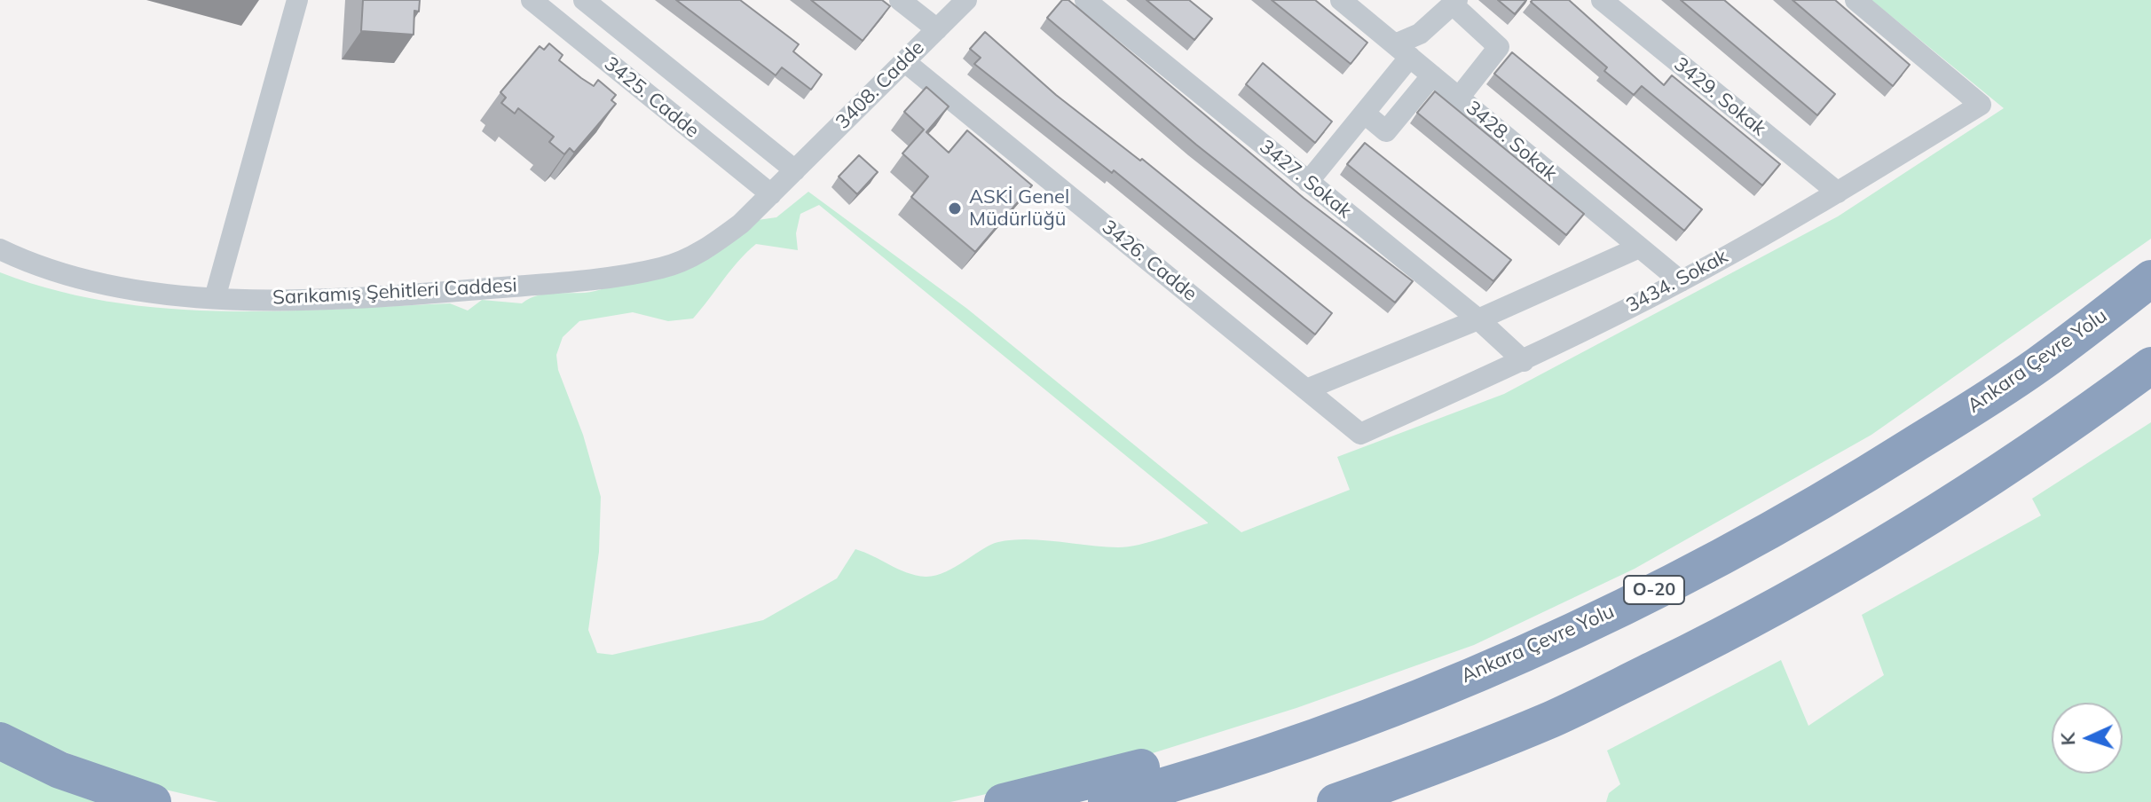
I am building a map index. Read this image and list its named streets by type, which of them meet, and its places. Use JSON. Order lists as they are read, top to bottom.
{
  "streets": {
    "highway": ["Ankara Çevre Yolu", "O-20"],
    "street": [
      "3408. Cadde",
      "3429. Sokak",
      "3425. Cadde",
      "3428. Sokak",
      "3427. Sokak",
      "3426. Cadde",
      "3434. Sokak",
      "Sarıkamış Şehitleri Caddesi"
    ]
  },
  "crossings": [
    ["3408. Cadde", "3425. Cadde"],
    ["3408. Cadde", "3426. Cadde"],
    ["3408. Cadde", "Sarıkamış Şehitleri Caddesi"],
    ["3429. Sokak", "3434. Sokak"],
    ["3425. Cadde", "Sarıkamış Şehitleri Caddesi"],
    ["3428. Sokak", "3434. Sokak"],
    ["3427. Sokak", "3434. Sokak"],
    ["3426. Cadde", "3434. Sokak"]
  ],
  "places": ["ASKİ Genel Müdürlüğü"],
  "north": "left"
}
